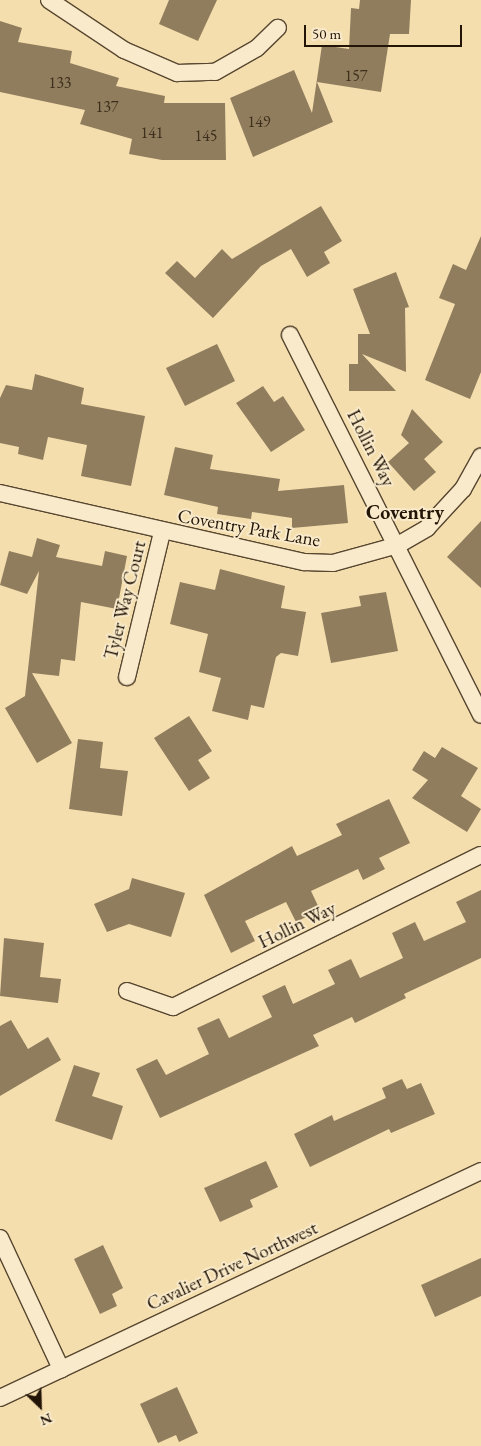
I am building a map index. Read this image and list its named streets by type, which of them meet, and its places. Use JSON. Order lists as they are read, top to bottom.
{
  "streets": {
    "street": [
      "Hollin Way",
      "Coventry Park Lane",
      "Tyler Way Court",
      "Cavalier Drive Northwest"
    ]
  },
  "crossings": [
    ["Hollin Way", "Coventry Park Lane"],
    ["Coventry Park Lane", "Tyler Way Court"]
  ],
  "districts": ["Coventry"],
  "house_numbers": [
    "157",
    "133",
    "137",
    "149",
    "141",
    "145"
  ],
  "scale_bar": "50 m",
  "north": "bottom right"
}
